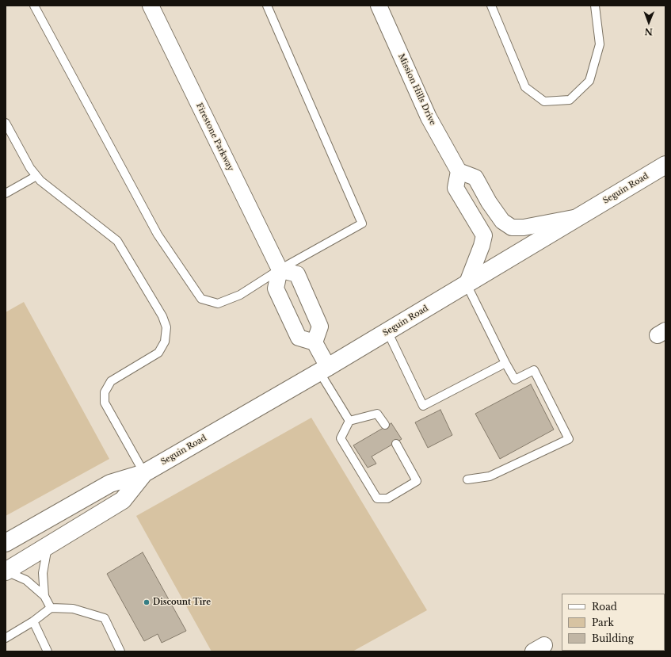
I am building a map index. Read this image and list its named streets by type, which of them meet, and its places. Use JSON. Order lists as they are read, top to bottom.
{
  "streets": {
    "main road": ["Seguin Road"],
    "street": ["Mission Hills Drive", "Firestone Parkway"]
  },
  "places": ["Discount Tire"],
  "legend": ["Road", "Park", "Building"],
  "north": "bottom"
}
